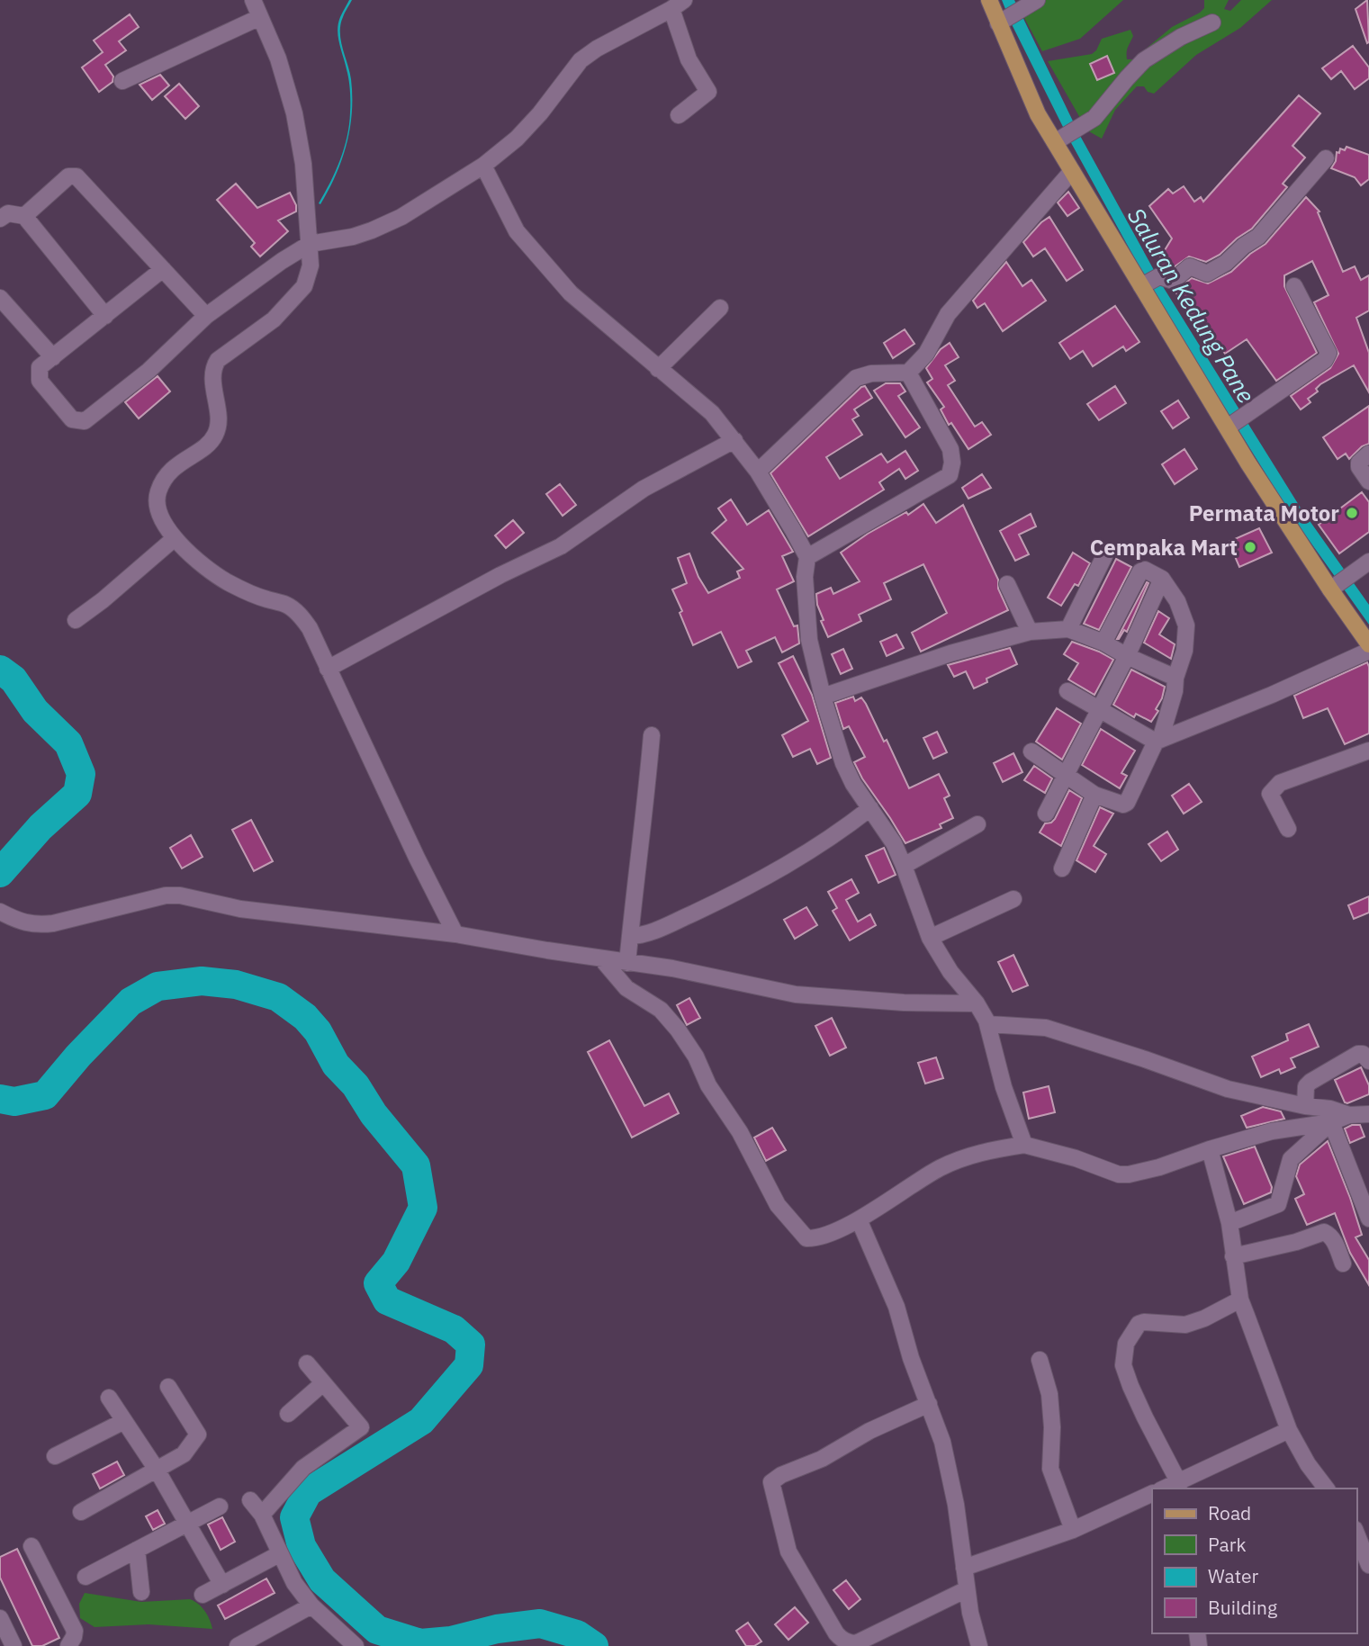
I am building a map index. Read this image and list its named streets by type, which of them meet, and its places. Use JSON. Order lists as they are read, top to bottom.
{
  "water": ["Saluran Kedung Pane"],
  "places": ["Permata Motor", "Cempaka Mart"],
  "legend": [
    "Road",
    "Park",
    "Water",
    "Building"
  ]
}
